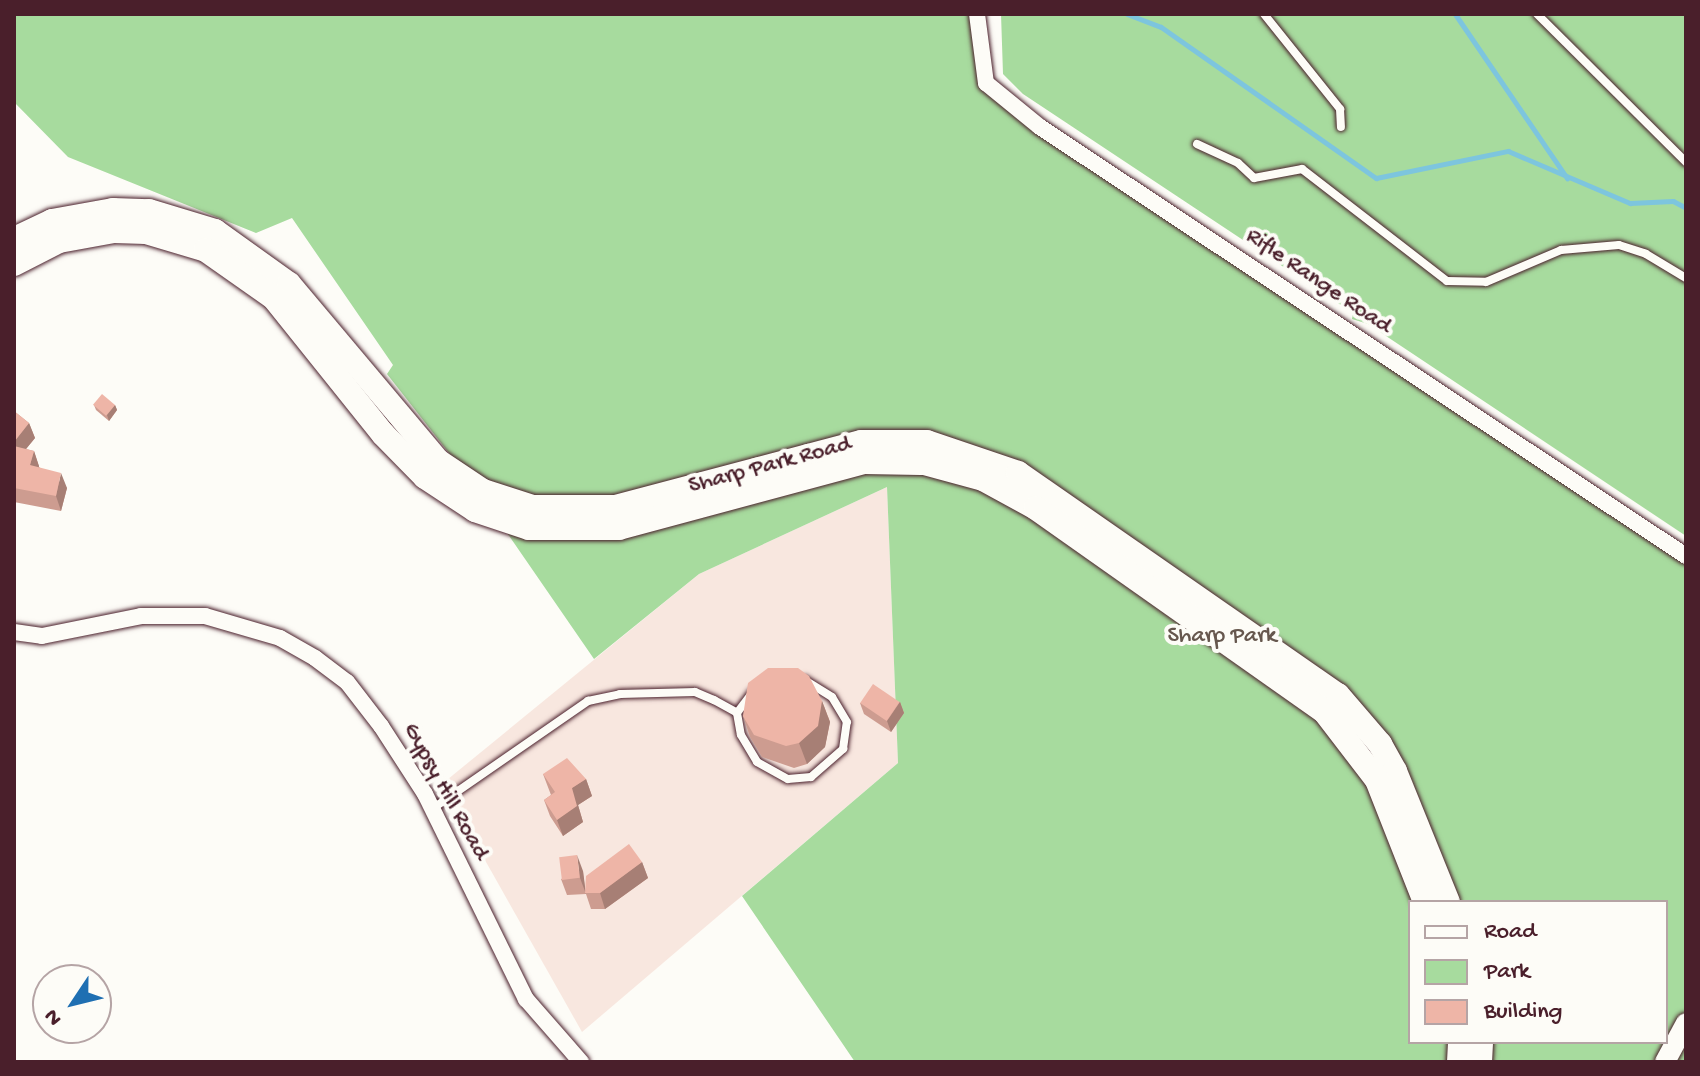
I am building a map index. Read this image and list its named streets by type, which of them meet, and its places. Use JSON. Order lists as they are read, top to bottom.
{
  "streets": {
    "main road": ["Sharp Park Road"],
    "street": ["Rifle Range Road", "Gypsy Hill Road"]
  },
  "parks": ["Sharp Park"],
  "legend": ["Road", "Park", "Building"],
  "north": "bottom left"
}
